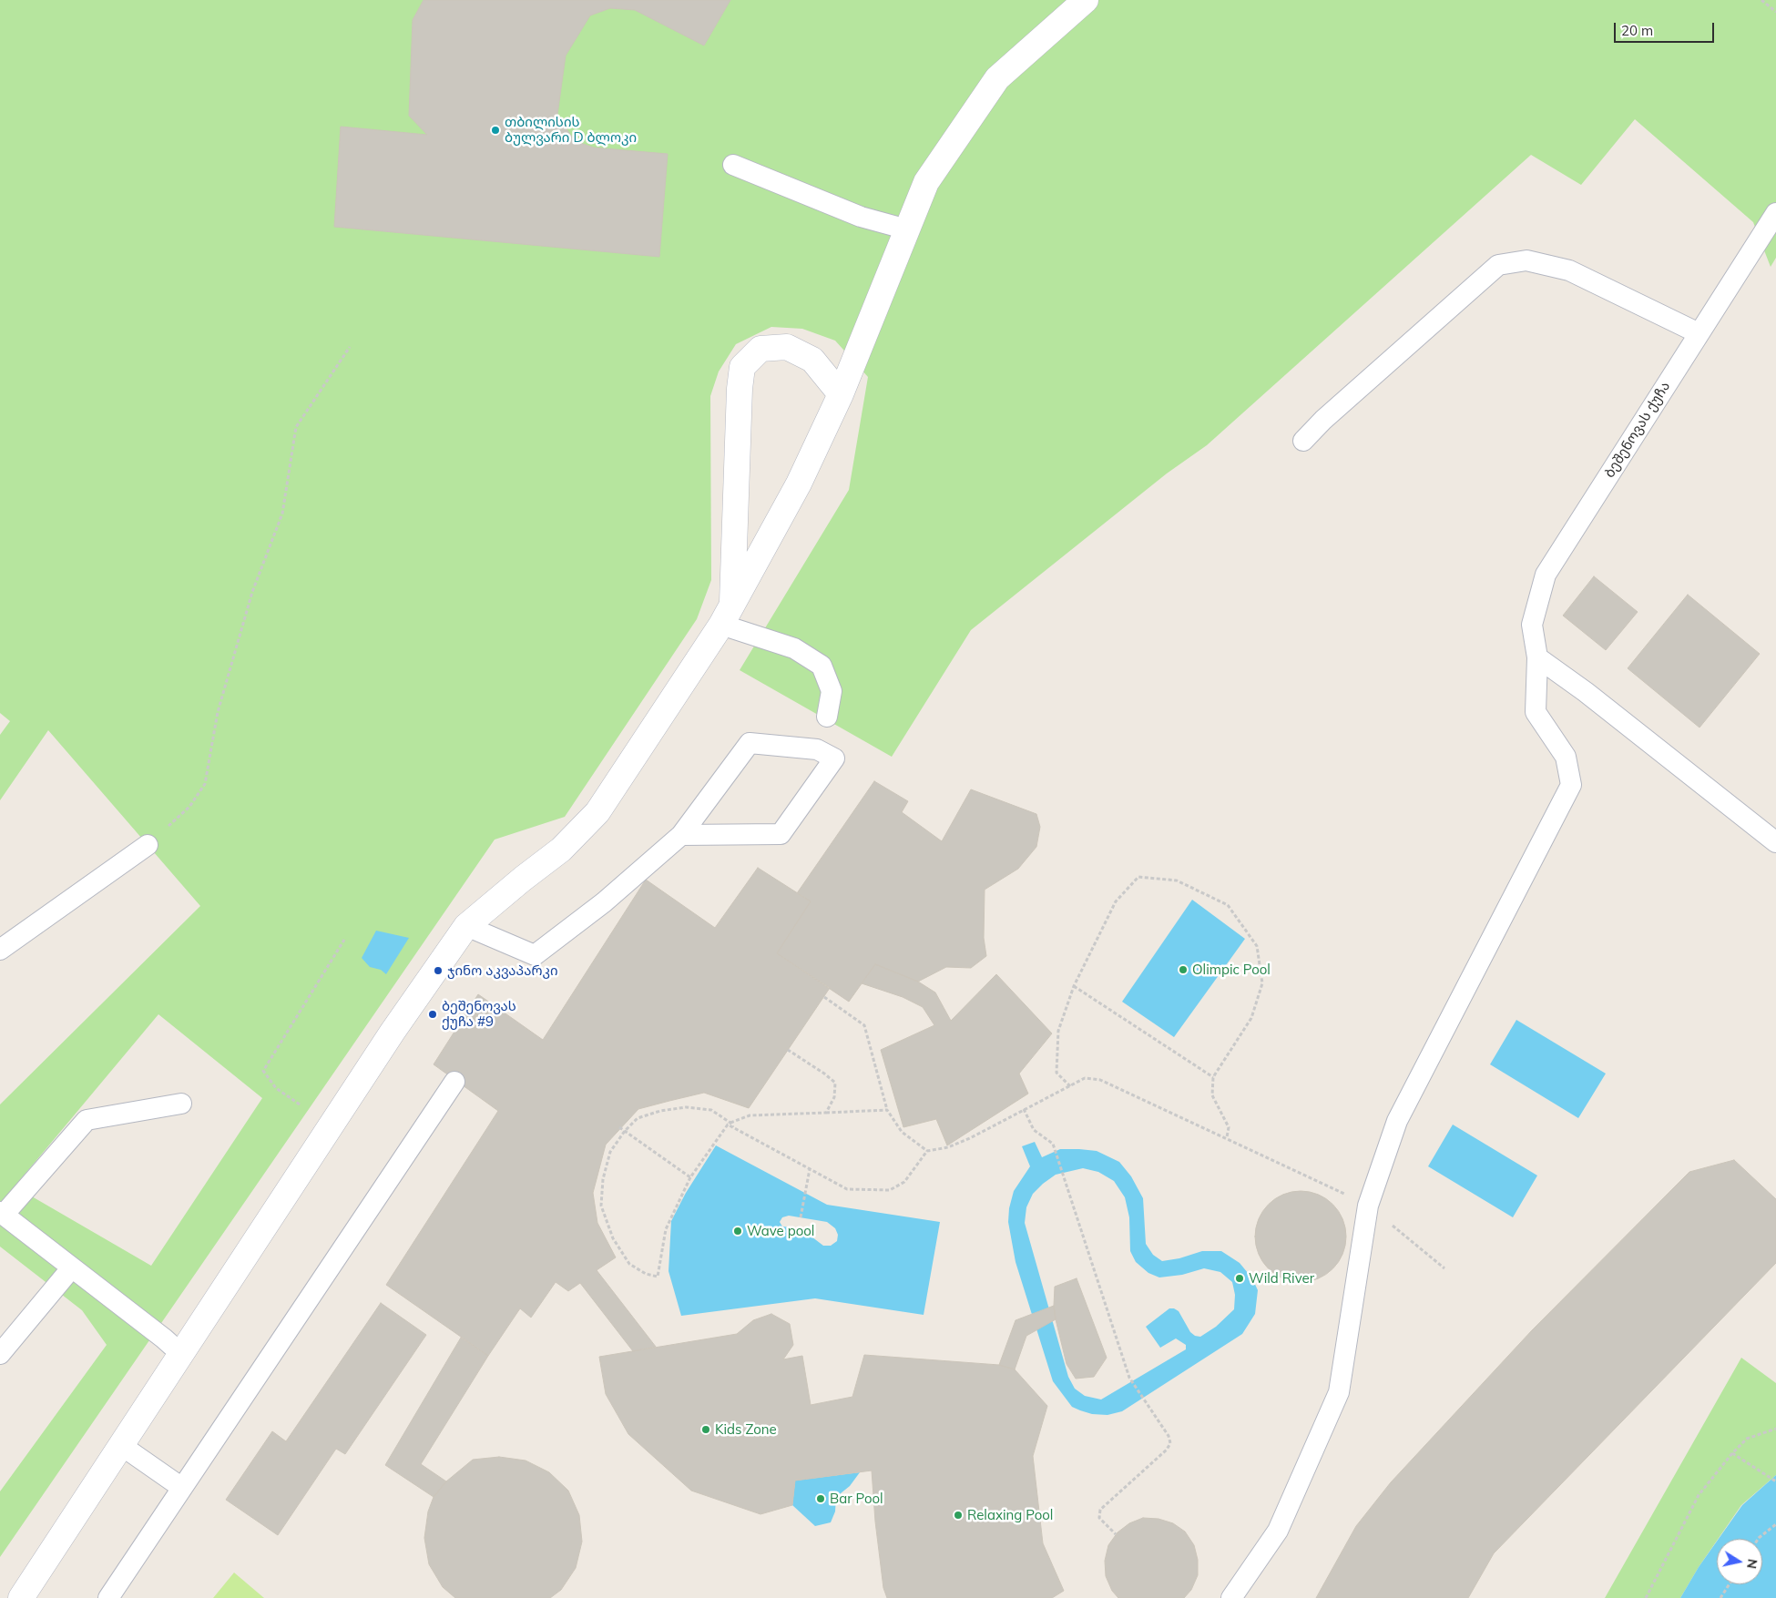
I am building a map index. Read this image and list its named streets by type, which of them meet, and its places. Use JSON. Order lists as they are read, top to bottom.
{
  "streets": {
    "lane": ["ბეშენოვას ქუჩა"]
  },
  "places": [
    "თბილისის ბულვარი D ბლოკი",
    "Olimpic Pool",
    "ჯინო აკვაპარკი",
    "ბეშენოვას ქუჩა #9",
    "Wave pool",
    "Wild River",
    "Kids Zone",
    "Bar Pool",
    "Relaxing Pool"
  ],
  "scale_bar": "20 m",
  "north": "right"
}
